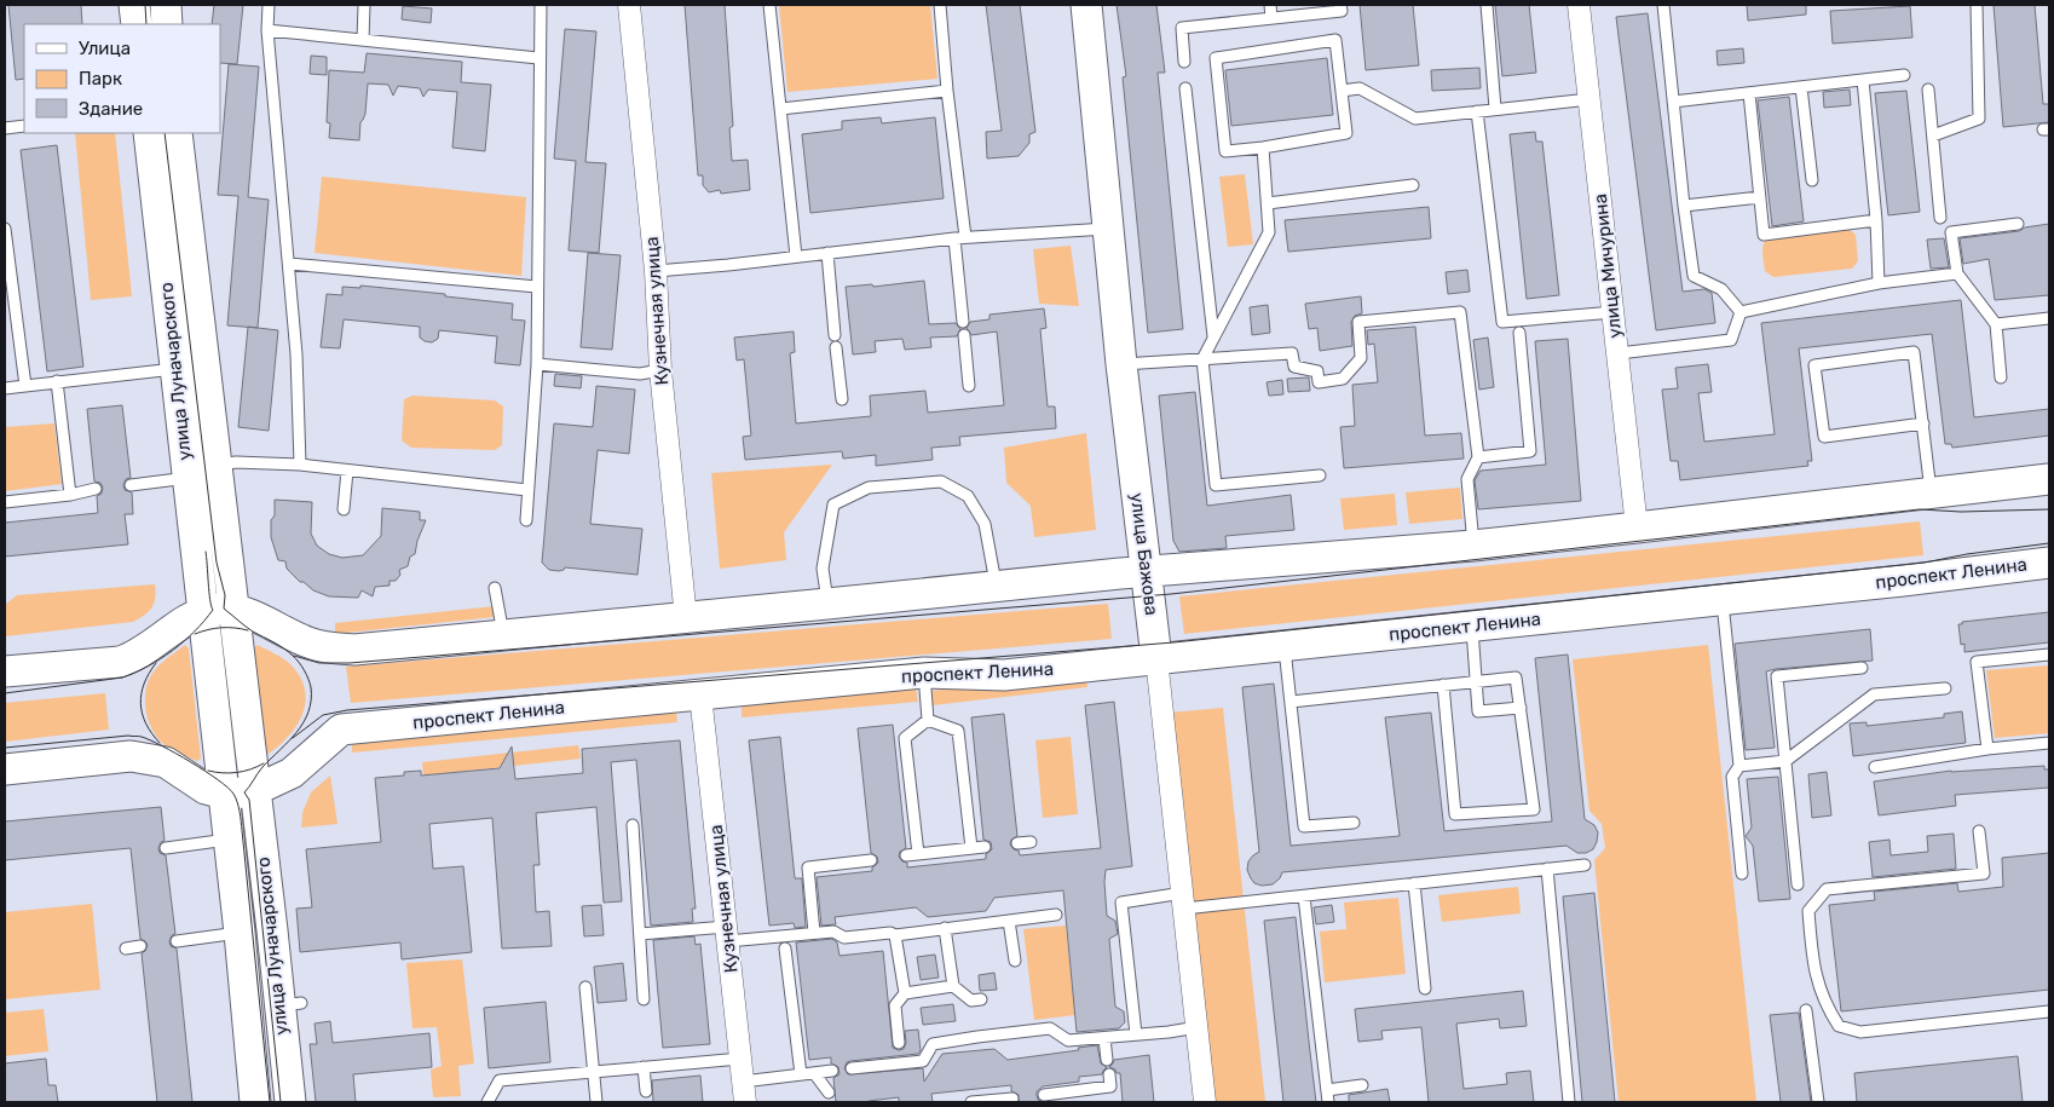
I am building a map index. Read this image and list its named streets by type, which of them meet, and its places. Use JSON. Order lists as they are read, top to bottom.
{
  "streets": {
    "main road": ["улица Луначарского", "улица Бажова", "проспект Ленина"],
    "street": ["улица Мичурина", "Кузнечная улица"]
  },
  "crossings": [
    ["Кузнечная улица", "проспект Ленина"],
    ["улица Луначарского", "проспект Ленина"],
    ["улица Бажова", "проспект Ленина"]
  ],
  "legend": ["Улица", "Парк", "Здание"]
}
